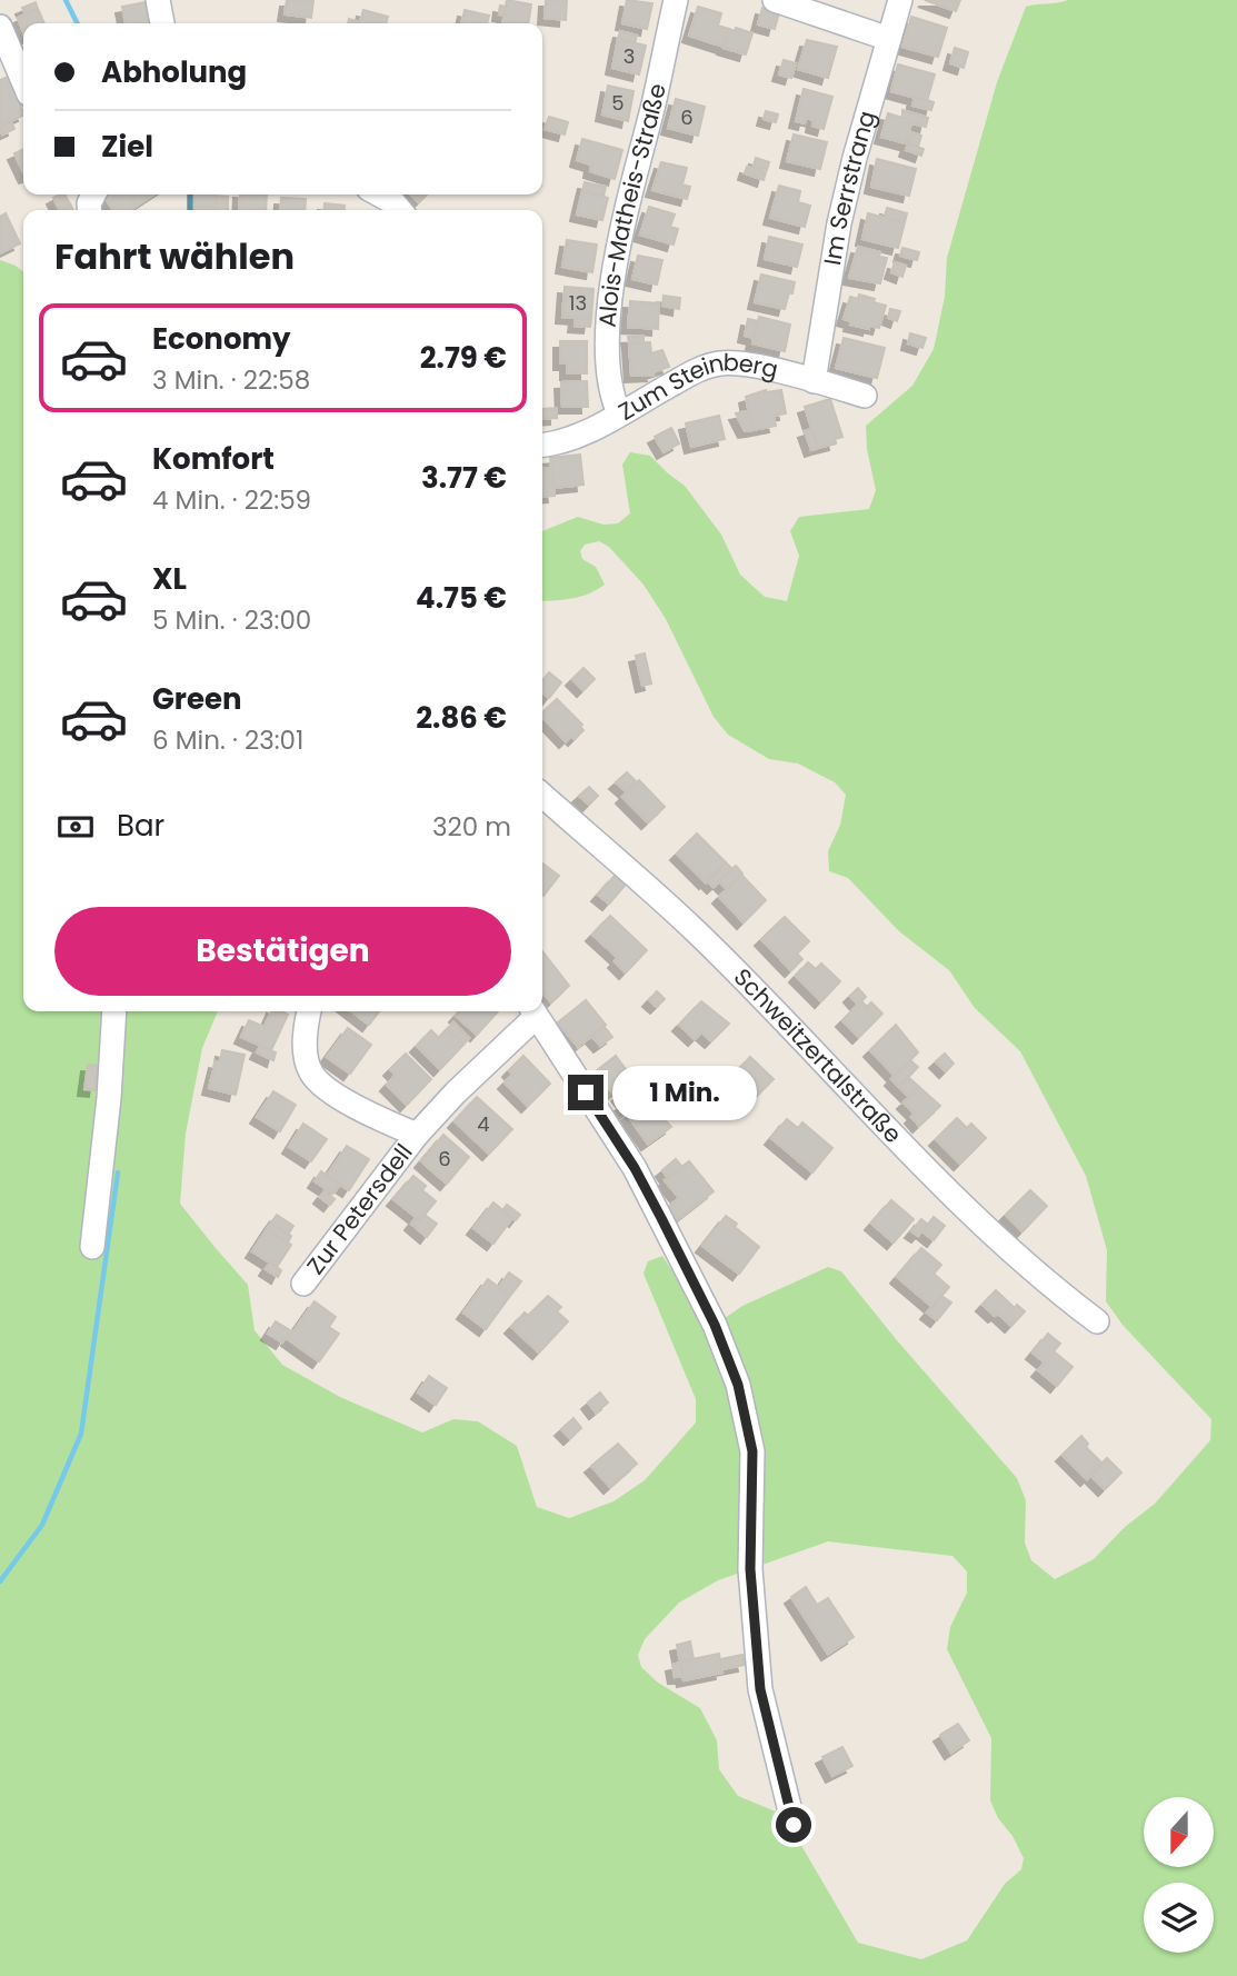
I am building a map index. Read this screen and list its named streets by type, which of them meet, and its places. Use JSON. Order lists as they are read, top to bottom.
{
  "streets": {
    "street": [
      "Im Serrstrang",
      "Alois-Matheis-Straße",
      "Zum Steinberg",
      "Schweitzertalstraße",
      "Zur Petersdell"
    ]
  },
  "crossings": [
    ["Im Serrstrang", "Zum Steinberg"],
    ["Alois-Matheis-Straße", "Zum Steinberg"]
  ],
  "house_numbers": [
    "3",
    "5",
    "6",
    "13",
    "4",
    "6"
  ],
  "north": "bottom",
  "page": {
    "banner": ["Abholung", "Ziel"],
    "heading": "Fahrt wählen",
    "list": [
      {
        "name": "Economy",
        "note": "3 Min. · 22:58",
        "value": "2.79 €"
      },
      {
        "name": "Komfort",
        "note": "4 Min. · 22:59",
        "value": "3.77 €"
      },
      {
        "name": "XL",
        "note": "5 Min. · 23:00",
        "value": "4.75 €"
      },
      {
        "name": "Green",
        "note": "6 Min. · 23:01",
        "value": "2.86 €"
      }
    ],
    "pay": ["Bar", "320 m"],
    "buttons": "Bestätigen",
    "bubble": "1 Min."
  }
}
